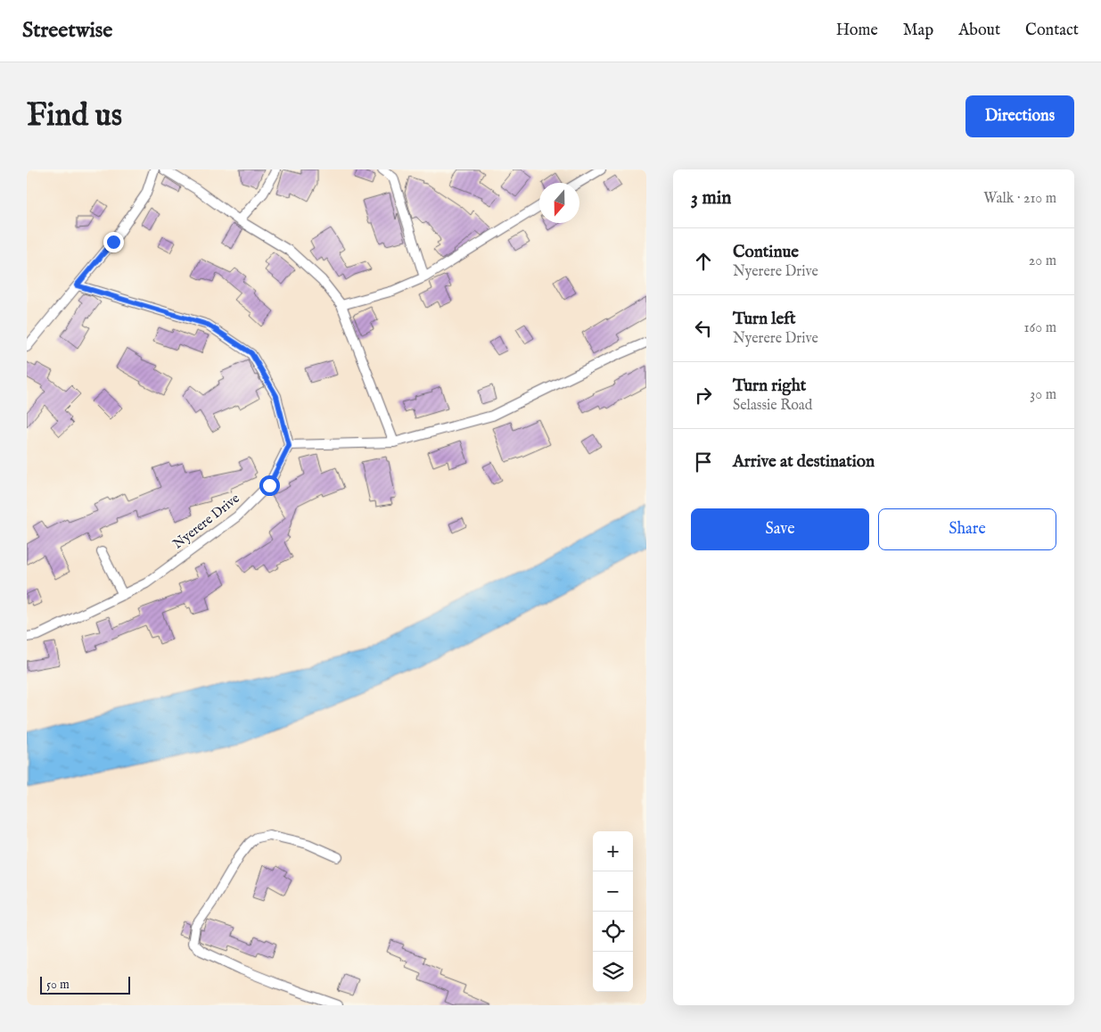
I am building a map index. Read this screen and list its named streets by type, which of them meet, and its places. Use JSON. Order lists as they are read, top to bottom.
{
  "streets": {
    "street": ["Nyerere Drive"]
  },
  "scale_bar": "50 m",
  "north": "bottom",
  "page": {
    "header": "Streetwise",
    "nav": [
      "Home",
      "Map",
      "About",
      "Contact"
    ],
    "buttons": [
      "Directions",
      ["Save", "Share"]
    ],
    "title": "Find us",
    "heading": ["3 min", "Walk · 210 m"],
    "list": [
      ["Continue", "Nyerere Drive", "20 m"],
      ["Turn left", "Nyerere Drive", "160 m"],
      ["Turn right", "Selassie Road", "30 m"],
      "Arrive at destination"
    ],
    "map_buttons": ["+", "−"],
    "scale": "50 m"
  }
}
